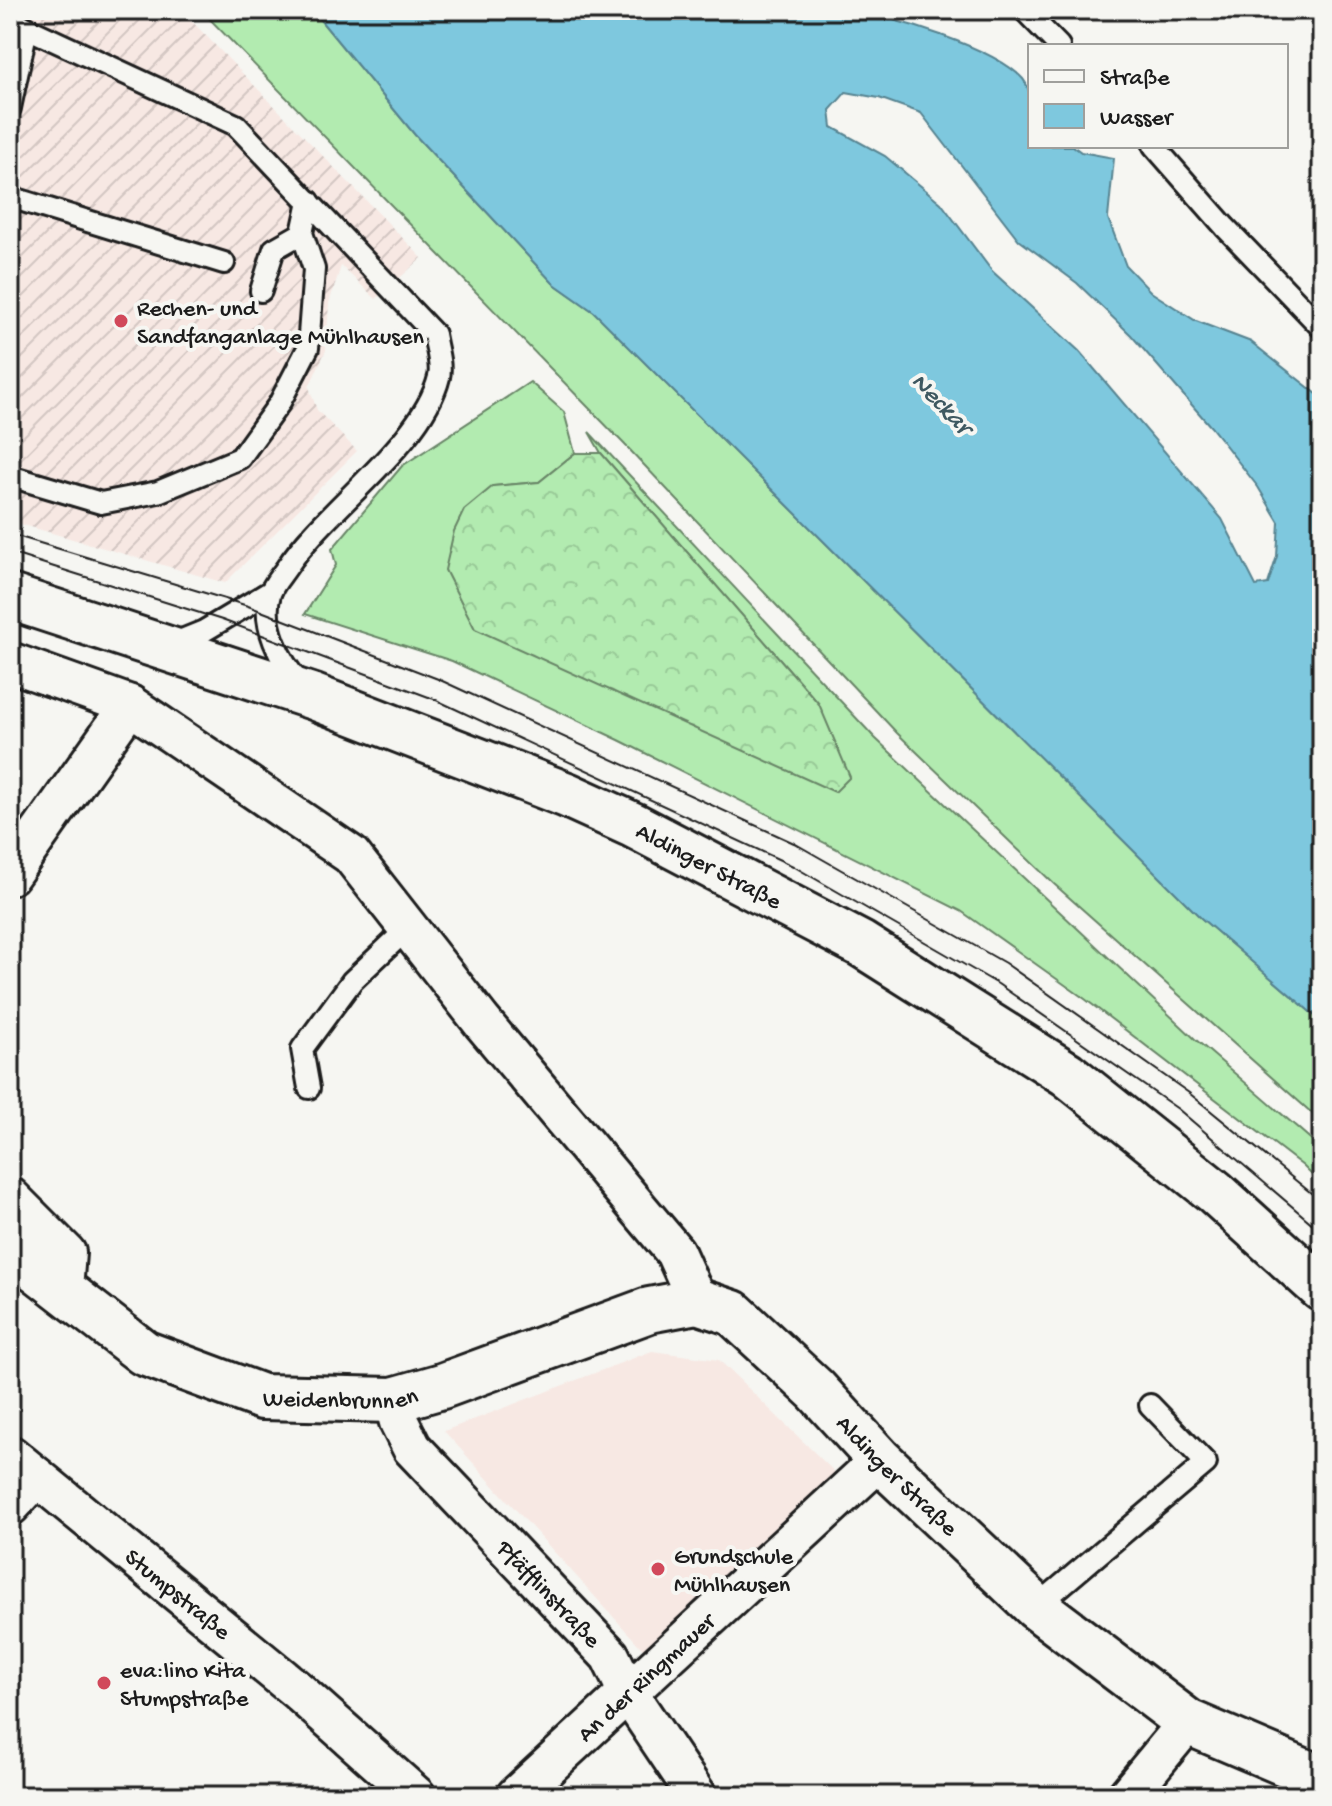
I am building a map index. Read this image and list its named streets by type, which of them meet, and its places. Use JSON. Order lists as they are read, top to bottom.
{
  "streets": {
    "street": [
      "Aldinger Straße",
      "Weidenbrunnen",
      "Stumpstraße",
      "Pfäfflinstraße",
      "An der Ringmauer"
    ]
  },
  "crossings": [
    ["Aldinger Straße", "Weidenbrunnen"],
    ["Aldinger Straße", "An der Ringmauer"],
    ["Weidenbrunnen", "Pfäfflinstraße"],
    ["Pfäfflinstraße", "An der Ringmauer"]
  ],
  "water": ["Neckar"],
  "places": ["Rechen- und Sandfanganlage Mühlhausen", "Grundschule Mühlhausen", "eva:lino Kita Stumpstraße"],
  "legend": ["Straße", "Wasser"]
}
